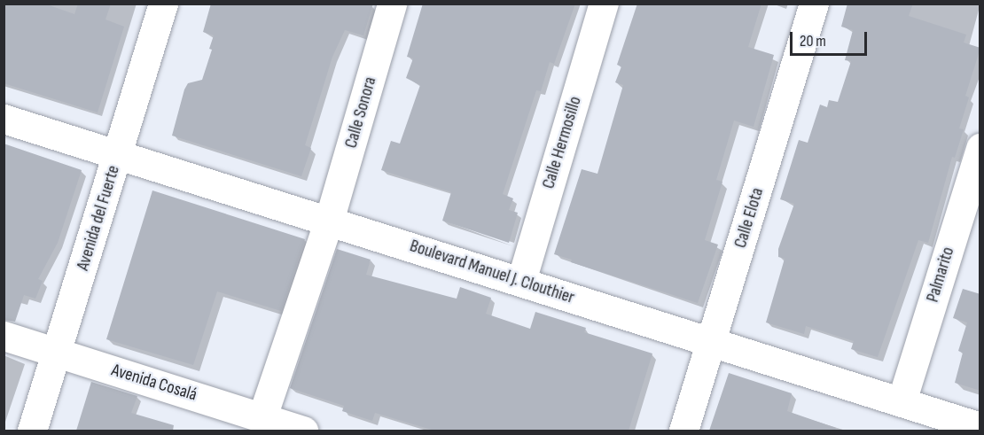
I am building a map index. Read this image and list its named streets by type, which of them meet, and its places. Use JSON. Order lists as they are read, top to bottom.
{
  "streets": {
    "street": [
      "Calle Sonora",
      "Calle Hermosillo",
      "Avenida del Fuerte",
      "Calle Elota",
      "Boulevard Manuel J. Clouthier",
      "Palmarito",
      "Avenida Cosalá"
    ]
  },
  "crossings": [
    ["Calle Sonora", "Boulevard Manuel J. Clouthier"],
    ["Calle Sonora", "Avenida Cosalá"],
    ["Calle Hermosillo", "Boulevard Manuel J. Clouthier"],
    ["Avenida del Fuerte", "Boulevard Manuel J. Clouthier"],
    ["Avenida del Fuerte", "Avenida Cosalá"],
    ["Calle Elota", "Boulevard Manuel J. Clouthier"],
    ["Boulevard Manuel J. Clouthier", "Palmarito"]
  ],
  "scale_bar": "20 m"
}
